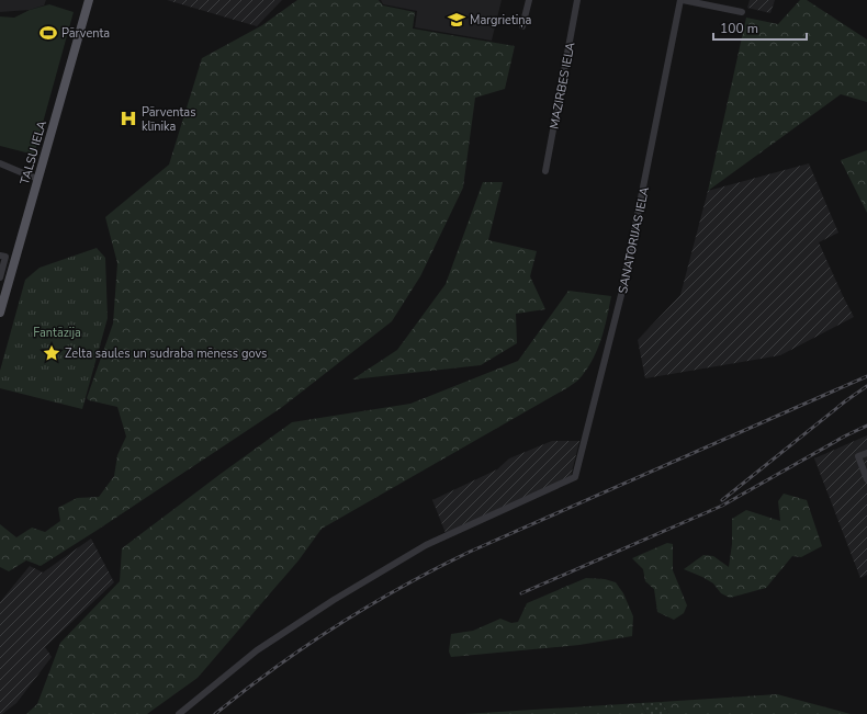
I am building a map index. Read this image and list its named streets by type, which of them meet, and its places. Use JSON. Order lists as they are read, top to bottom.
{
  "streets": {
    "main road": ["TALSU IELA"],
    "street": ["MAZIRBES IELA", "SANATORIJAS IELA"]
  },
  "parks": ["Fantāzija"],
  "places": {
    "school or university": ["Margrietiņa"],
    "sports": ["Pārventa"],
    "hospital": ["Pārventas klīnika"],
    "place": ["Zelta saules un sudraba mēness govs"]
  },
  "scale_bar": "100 m"
}
